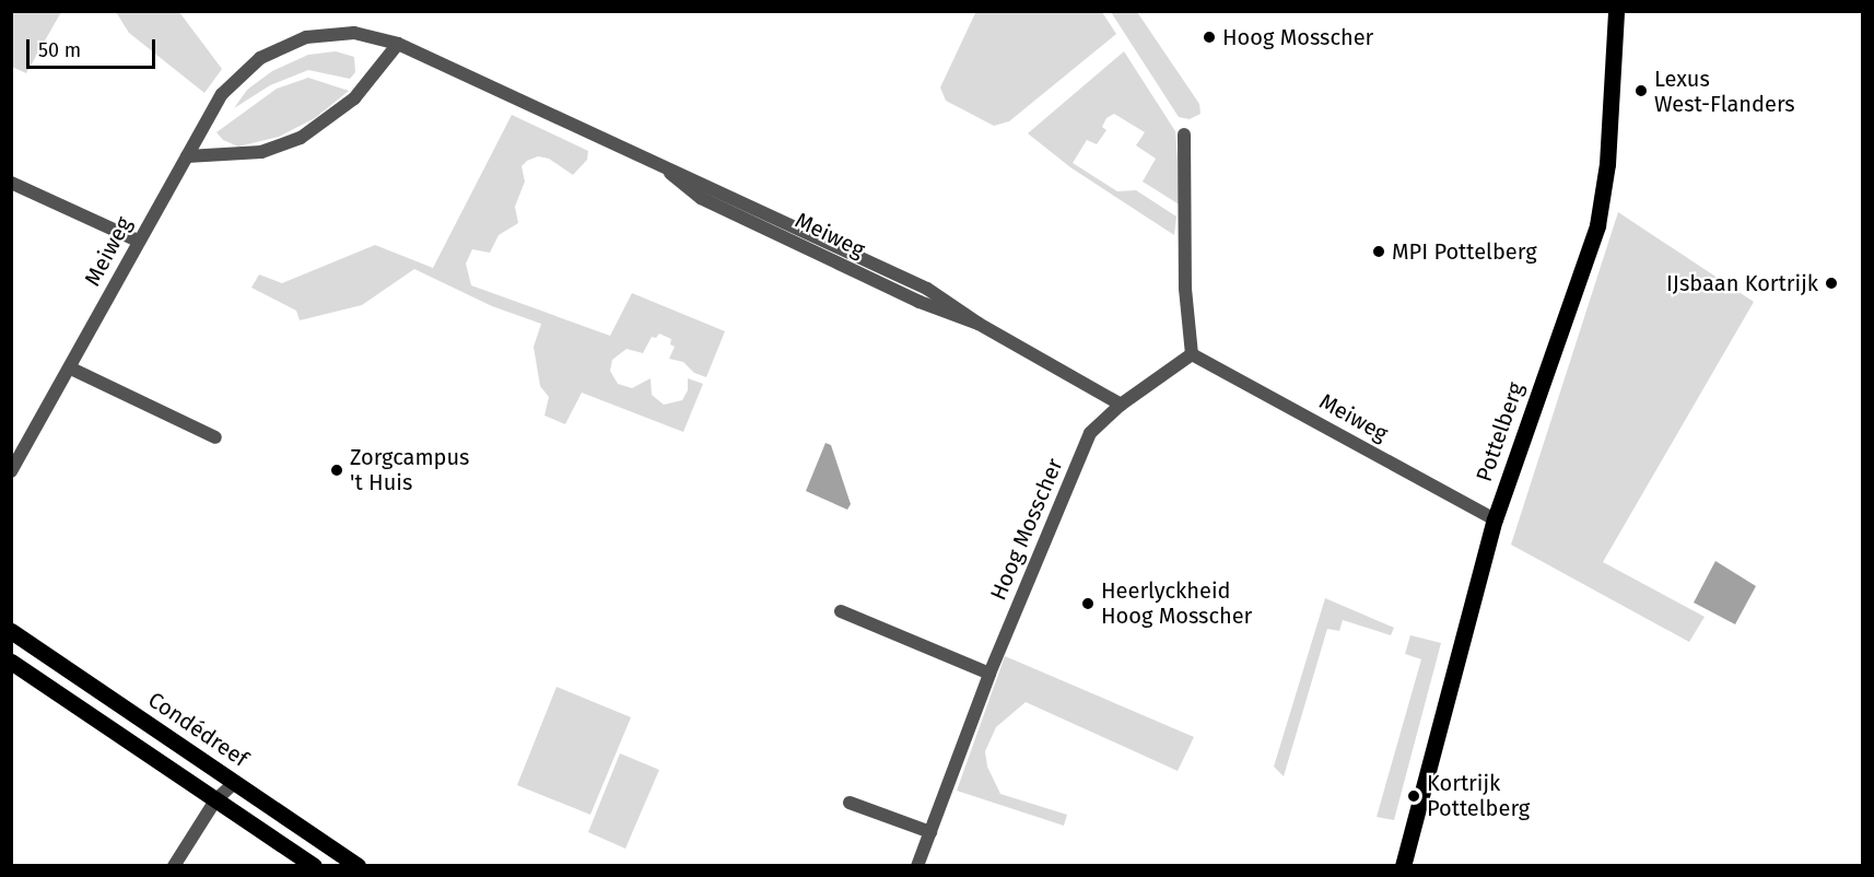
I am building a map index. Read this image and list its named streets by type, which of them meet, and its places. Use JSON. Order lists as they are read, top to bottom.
{
  "streets": {
    "main road": ["Pottelberg", "Condédreef"],
    "street": ["Meiweg", "Hoog Mosscher"]
  },
  "crossings": [
    ["Meiweg", "Pottelberg"],
    ["Meiweg", "Hoog Mosscher"]
  ],
  "places": [
    "Hoog Mosscher",
    "Lexus West-Flanders",
    "MPI Pottelberg",
    "IJsbaan Kortrijk",
    "Zorgcampus 't Huis",
    "Heerlyckheid Hoog Mosscher",
    "Kortrijk Pottelberg"
  ],
  "scale_bar": "50 m"
}
